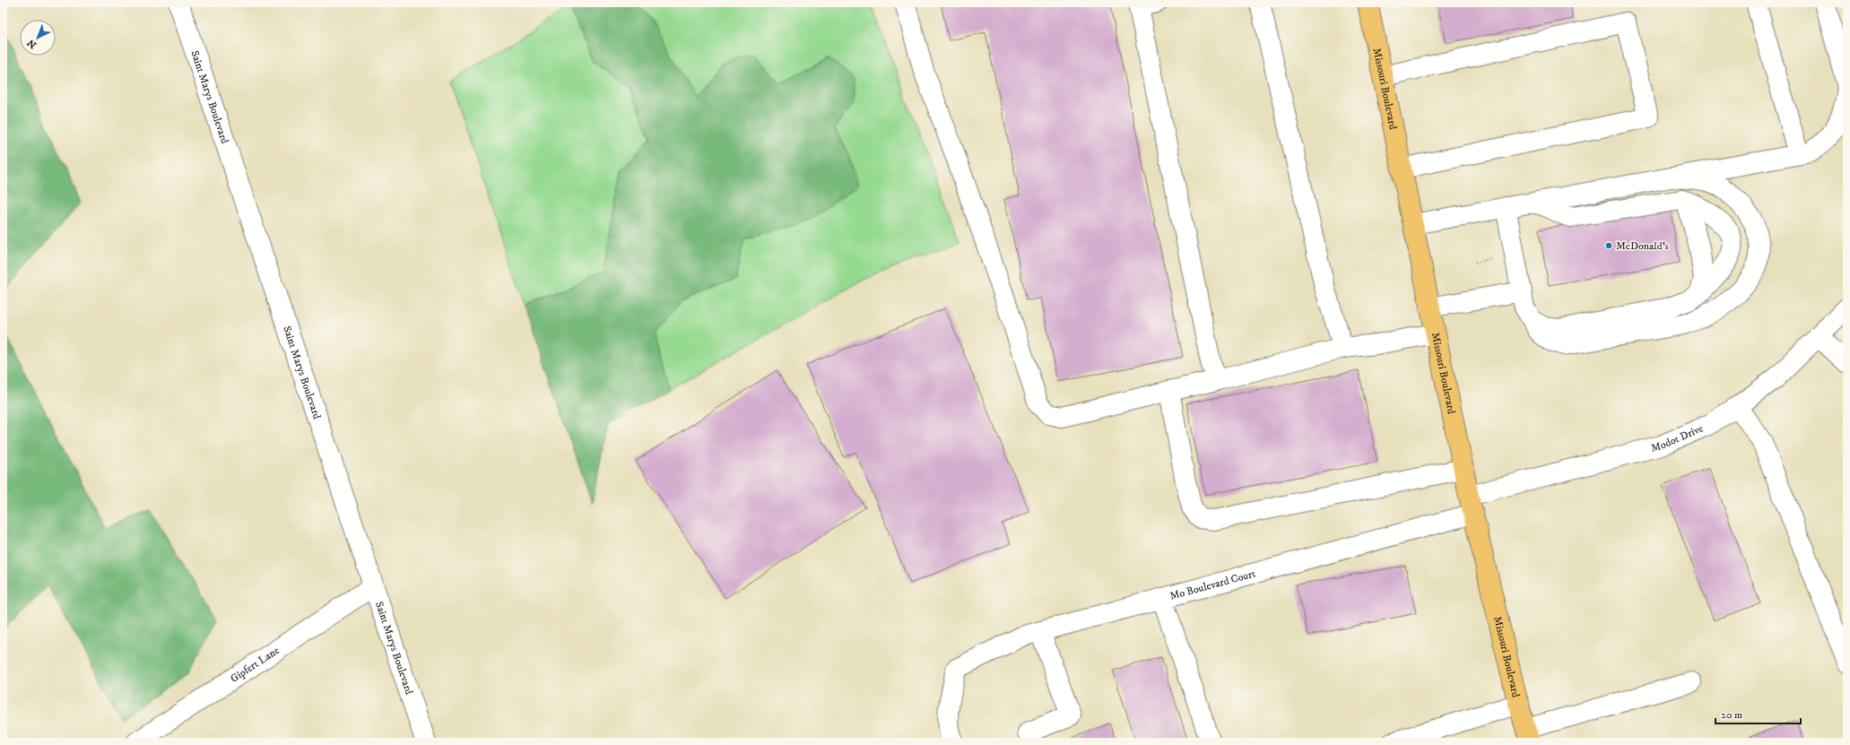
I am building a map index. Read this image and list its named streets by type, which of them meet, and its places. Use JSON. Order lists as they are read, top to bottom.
{
  "streets": {
    "main road": ["Missouri Boulevard"],
    "street": [
      "Saint Marys Boulevard",
      "Modot Drive",
      "Mo Boulevard Court",
      "Gipfert Lane"
    ]
  },
  "crossings": [
    ["Missouri Boulevard", "Modot Drive"],
    ["Missouri Boulevard", "Mo Boulevard Court"],
    ["Saint Marys Boulevard", "Gipfert Lane"],
    ["Modot Drive", "Mo Boulevard Court"]
  ],
  "places": ["McDonald's"],
  "scale_bar": "20 m",
  "north": "bottom left"
}
